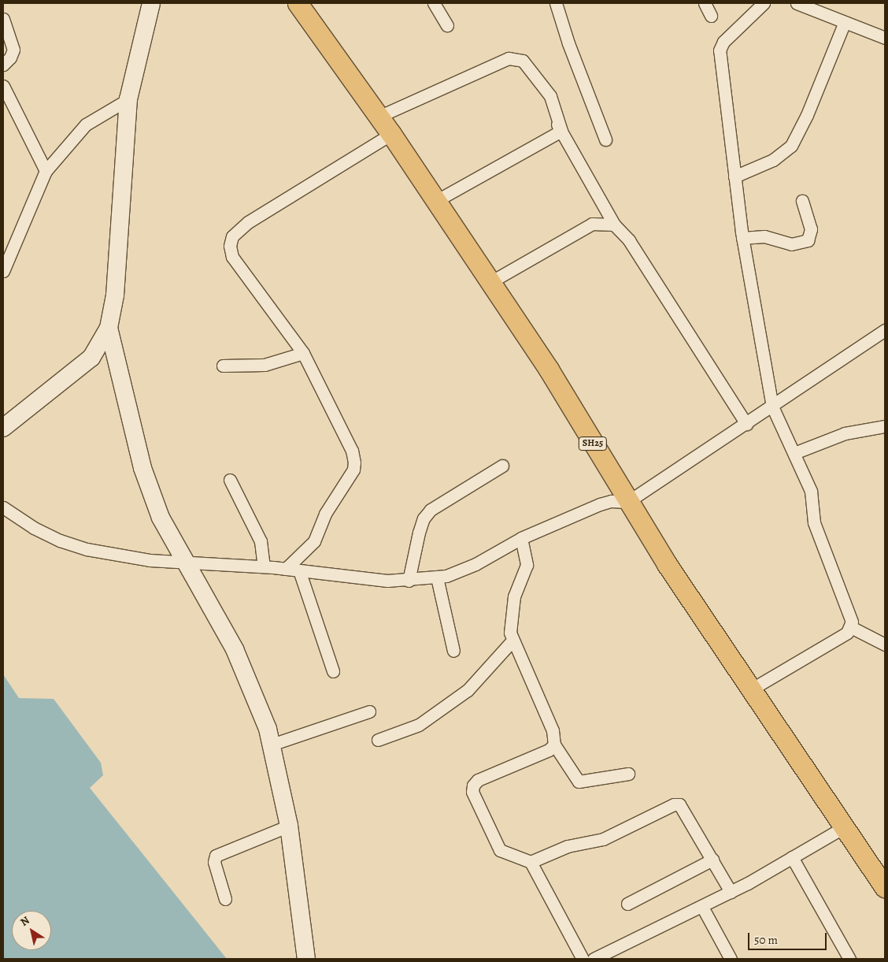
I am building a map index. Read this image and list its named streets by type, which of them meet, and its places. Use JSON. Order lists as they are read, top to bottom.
{
  "streets": {
    "main road": ["SH25"]
  },
  "scale_bar": "50 m",
  "north": "top left"
}
